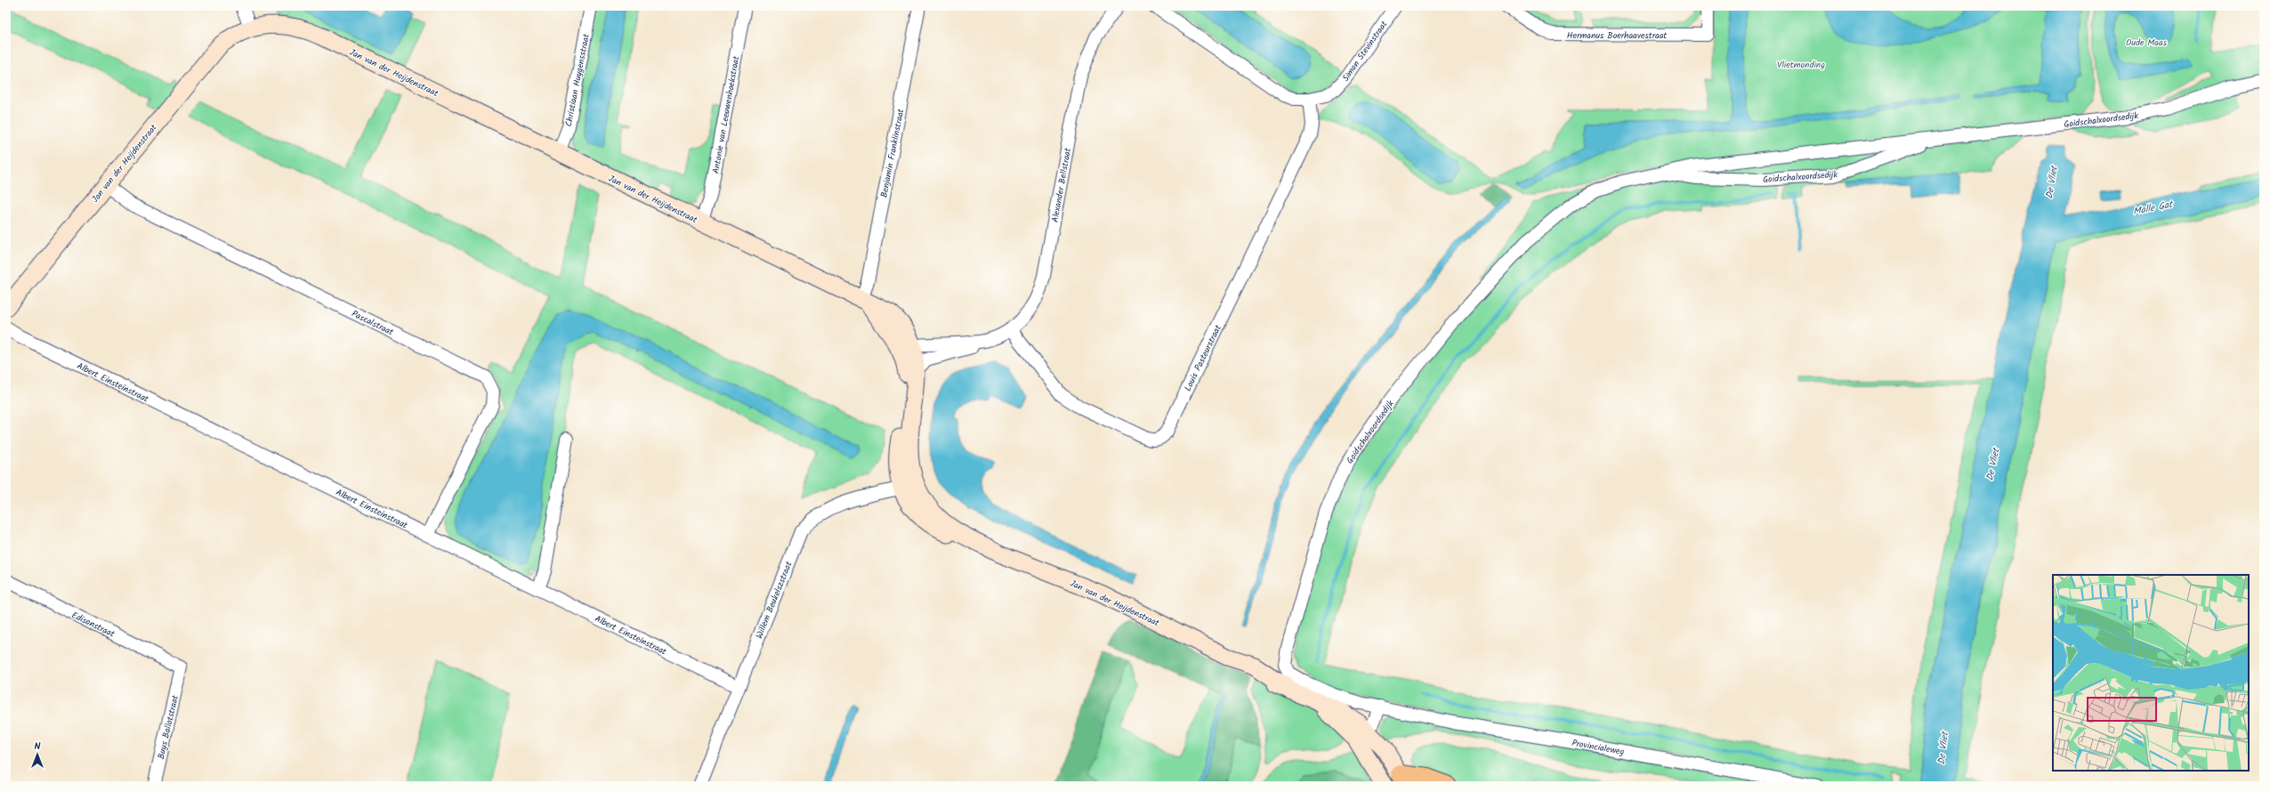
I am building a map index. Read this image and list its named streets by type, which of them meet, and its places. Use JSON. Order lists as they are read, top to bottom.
{
  "streets": {
    "street": [
      "Hermanus Boerhaavestraat",
      "Simon Stevinstraat",
      "Jan van der Heijdenstraat",
      "Christiaan Huygensstraat",
      "Antonie van Leeuwenhoekstraat",
      "Goidschalxoordsedijk",
      "Benjamin Franklinstraat",
      "Alexander Bellstraat",
      "Pascalstraat",
      "Louis Pasteurstraat",
      "Albert Einsteinstraat",
      "Willem Beukelszstraat",
      "Edisonstraat",
      "Buys Ballotstraat",
      "Provincialeweg"
    ]
  },
  "crossings": [
    ["Simon Stevinstraat", "Louis Pasteurstraat"],
    ["Jan van der Heijdenstraat", "Christiaan Huygensstraat"],
    ["Jan van der Heijdenstraat", "Antonie van Leeuwenhoekstraat"],
    ["Jan van der Heijdenstraat", "Benjamin Franklinstraat"],
    ["Jan van der Heijdenstraat", "Alexander Bellstraat"],
    ["Jan van der Heijdenstraat", "Pascalstraat"],
    ["Jan van der Heijdenstraat", "Willem Beukelszstraat"],
    ["Goidschalxoordsedijk", "Provincialeweg"],
    ["Alexander Bellstraat", "Louis Pasteurstraat"],
    ["Pascalstraat", "Albert Einsteinstraat"],
    ["Albert Einsteinstraat", "Willem Beukelszstraat"],
    ["Edisonstraat", "Buys Ballotstraat"]
  ],
  "water": ["De Vliet", "Malle Gat"],
  "parks": ["Oude Maas", "Vlietmonding"],
  "north": "top"
}
